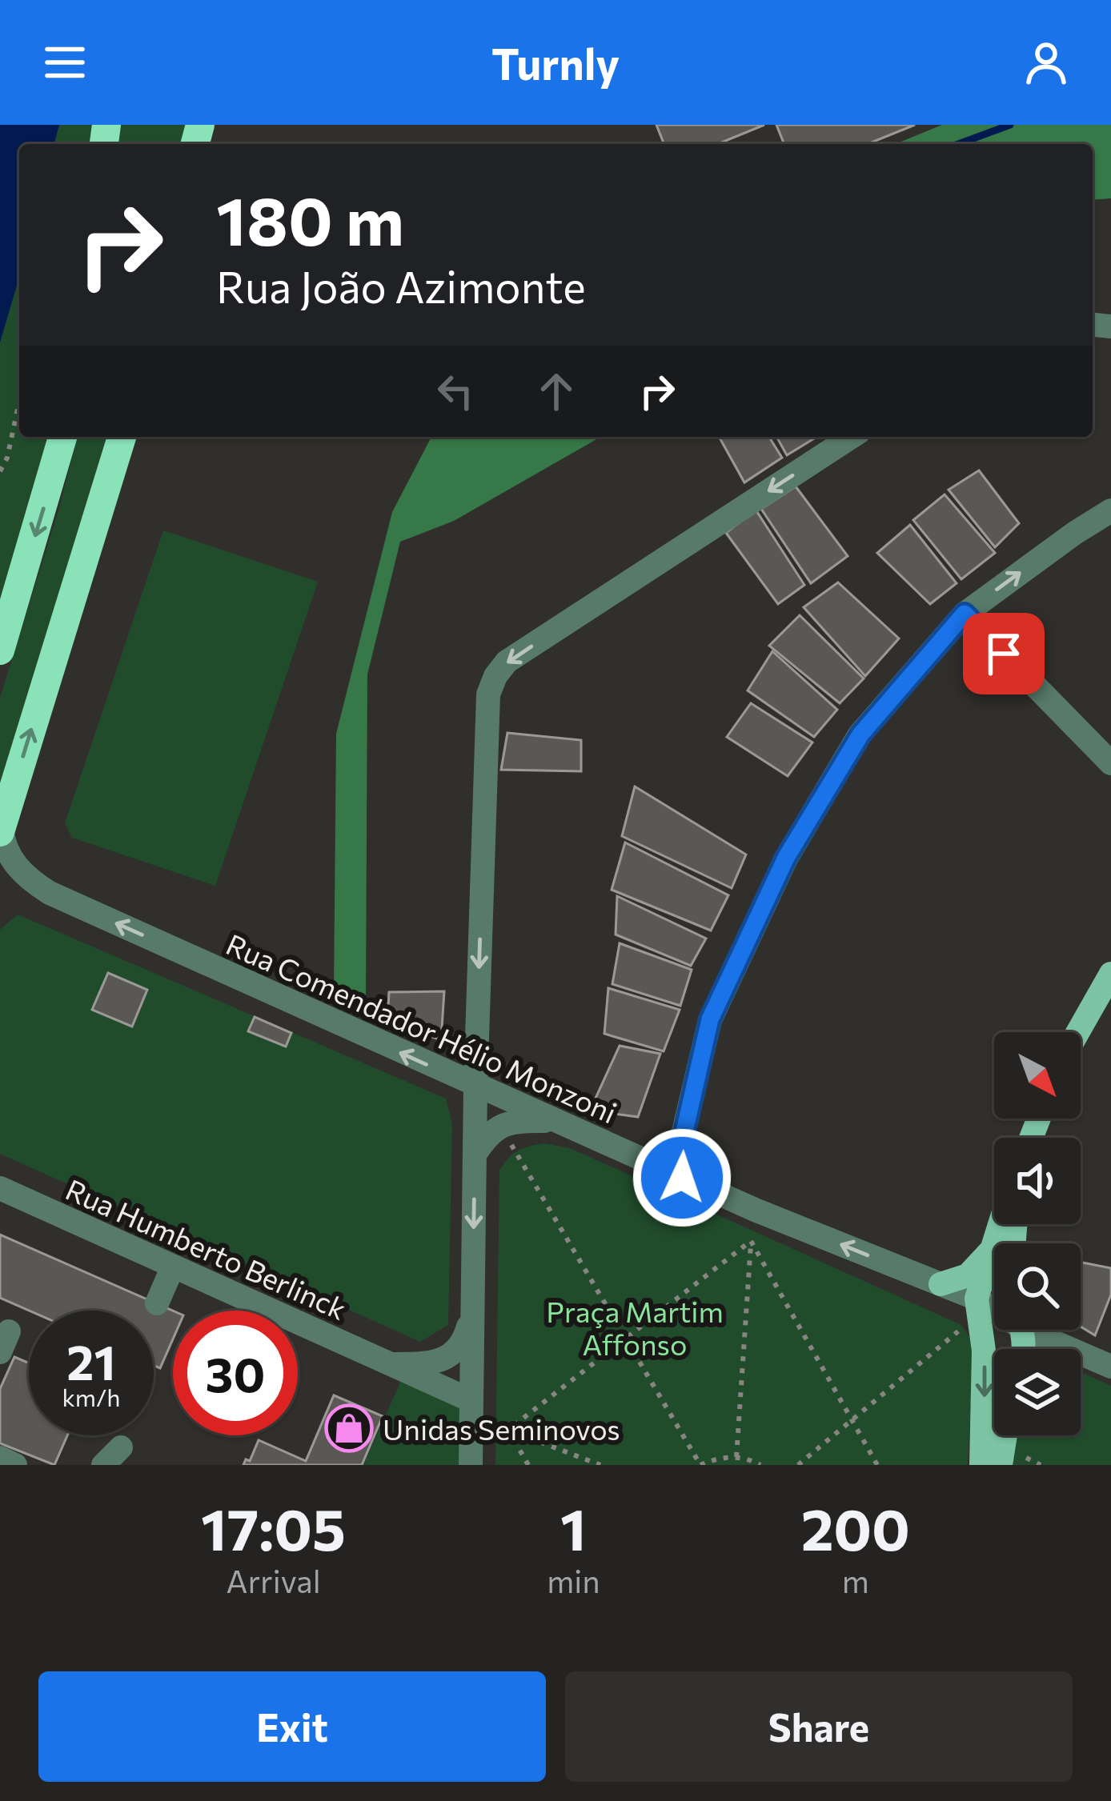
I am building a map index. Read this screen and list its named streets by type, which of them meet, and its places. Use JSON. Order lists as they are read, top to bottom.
{
  "streets": {
    "street": ["Rua Comendador Hélio Monzoni", "Rua Humberto Berlinck"]
  },
  "one_way": ["Rua Comendador Hélio Monzoni"],
  "parks": ["Praça Martim Affonso"],
  "places": {
    "shop": ["Unidas Seminovos"]
  },
  "north": "bottom right",
  "page": {
    "header": "Turnly",
    "turn": ["180 m", "Rua João Azimonte"],
    "speed": "21 km/h",
    "limit": "30",
    "eta": [
      "17:05",
      "Arrival",
      "1",
      "min",
      "200",
      "m"
    ],
    "buttons": ["Exit", "Share"]
  }
}
